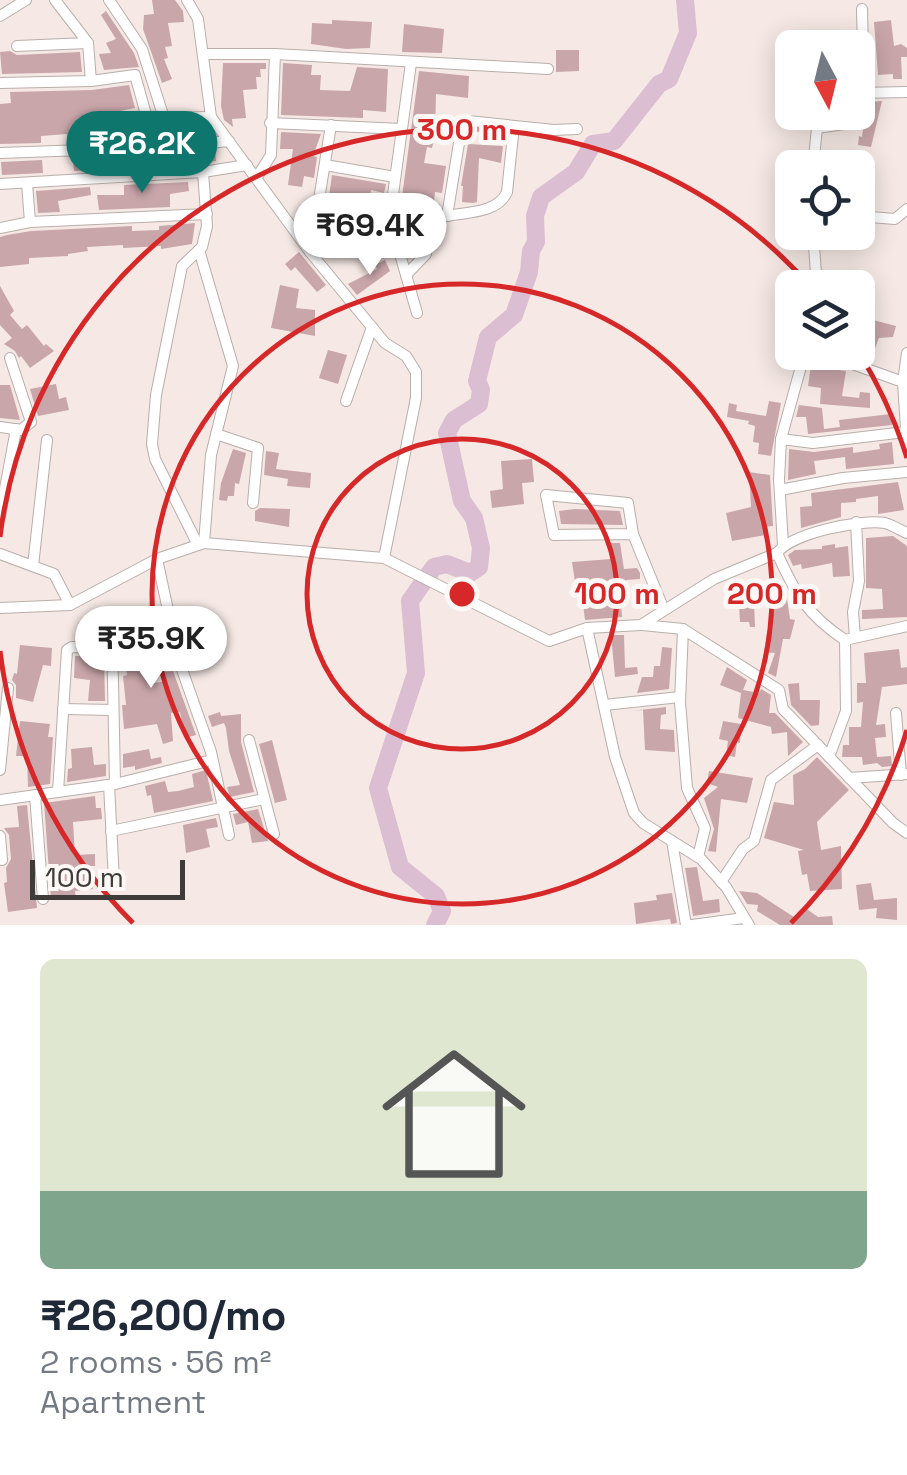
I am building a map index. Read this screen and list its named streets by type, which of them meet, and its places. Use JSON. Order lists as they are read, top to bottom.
{
  "scale_bar": "100 m",
  "north": "bottom",
  "page": {
    "price": ["₹26.2K", "₹69.4K", "₹35.9K"],
    "scale": "100 m",
    "list": [
      {
        "name": "₹26,200/mo",
        "note": "2 rooms · 56 m² · Apartment"
      }
    ]
  },
  "rings": ["300 m", "100 m", "200 m"]
}
